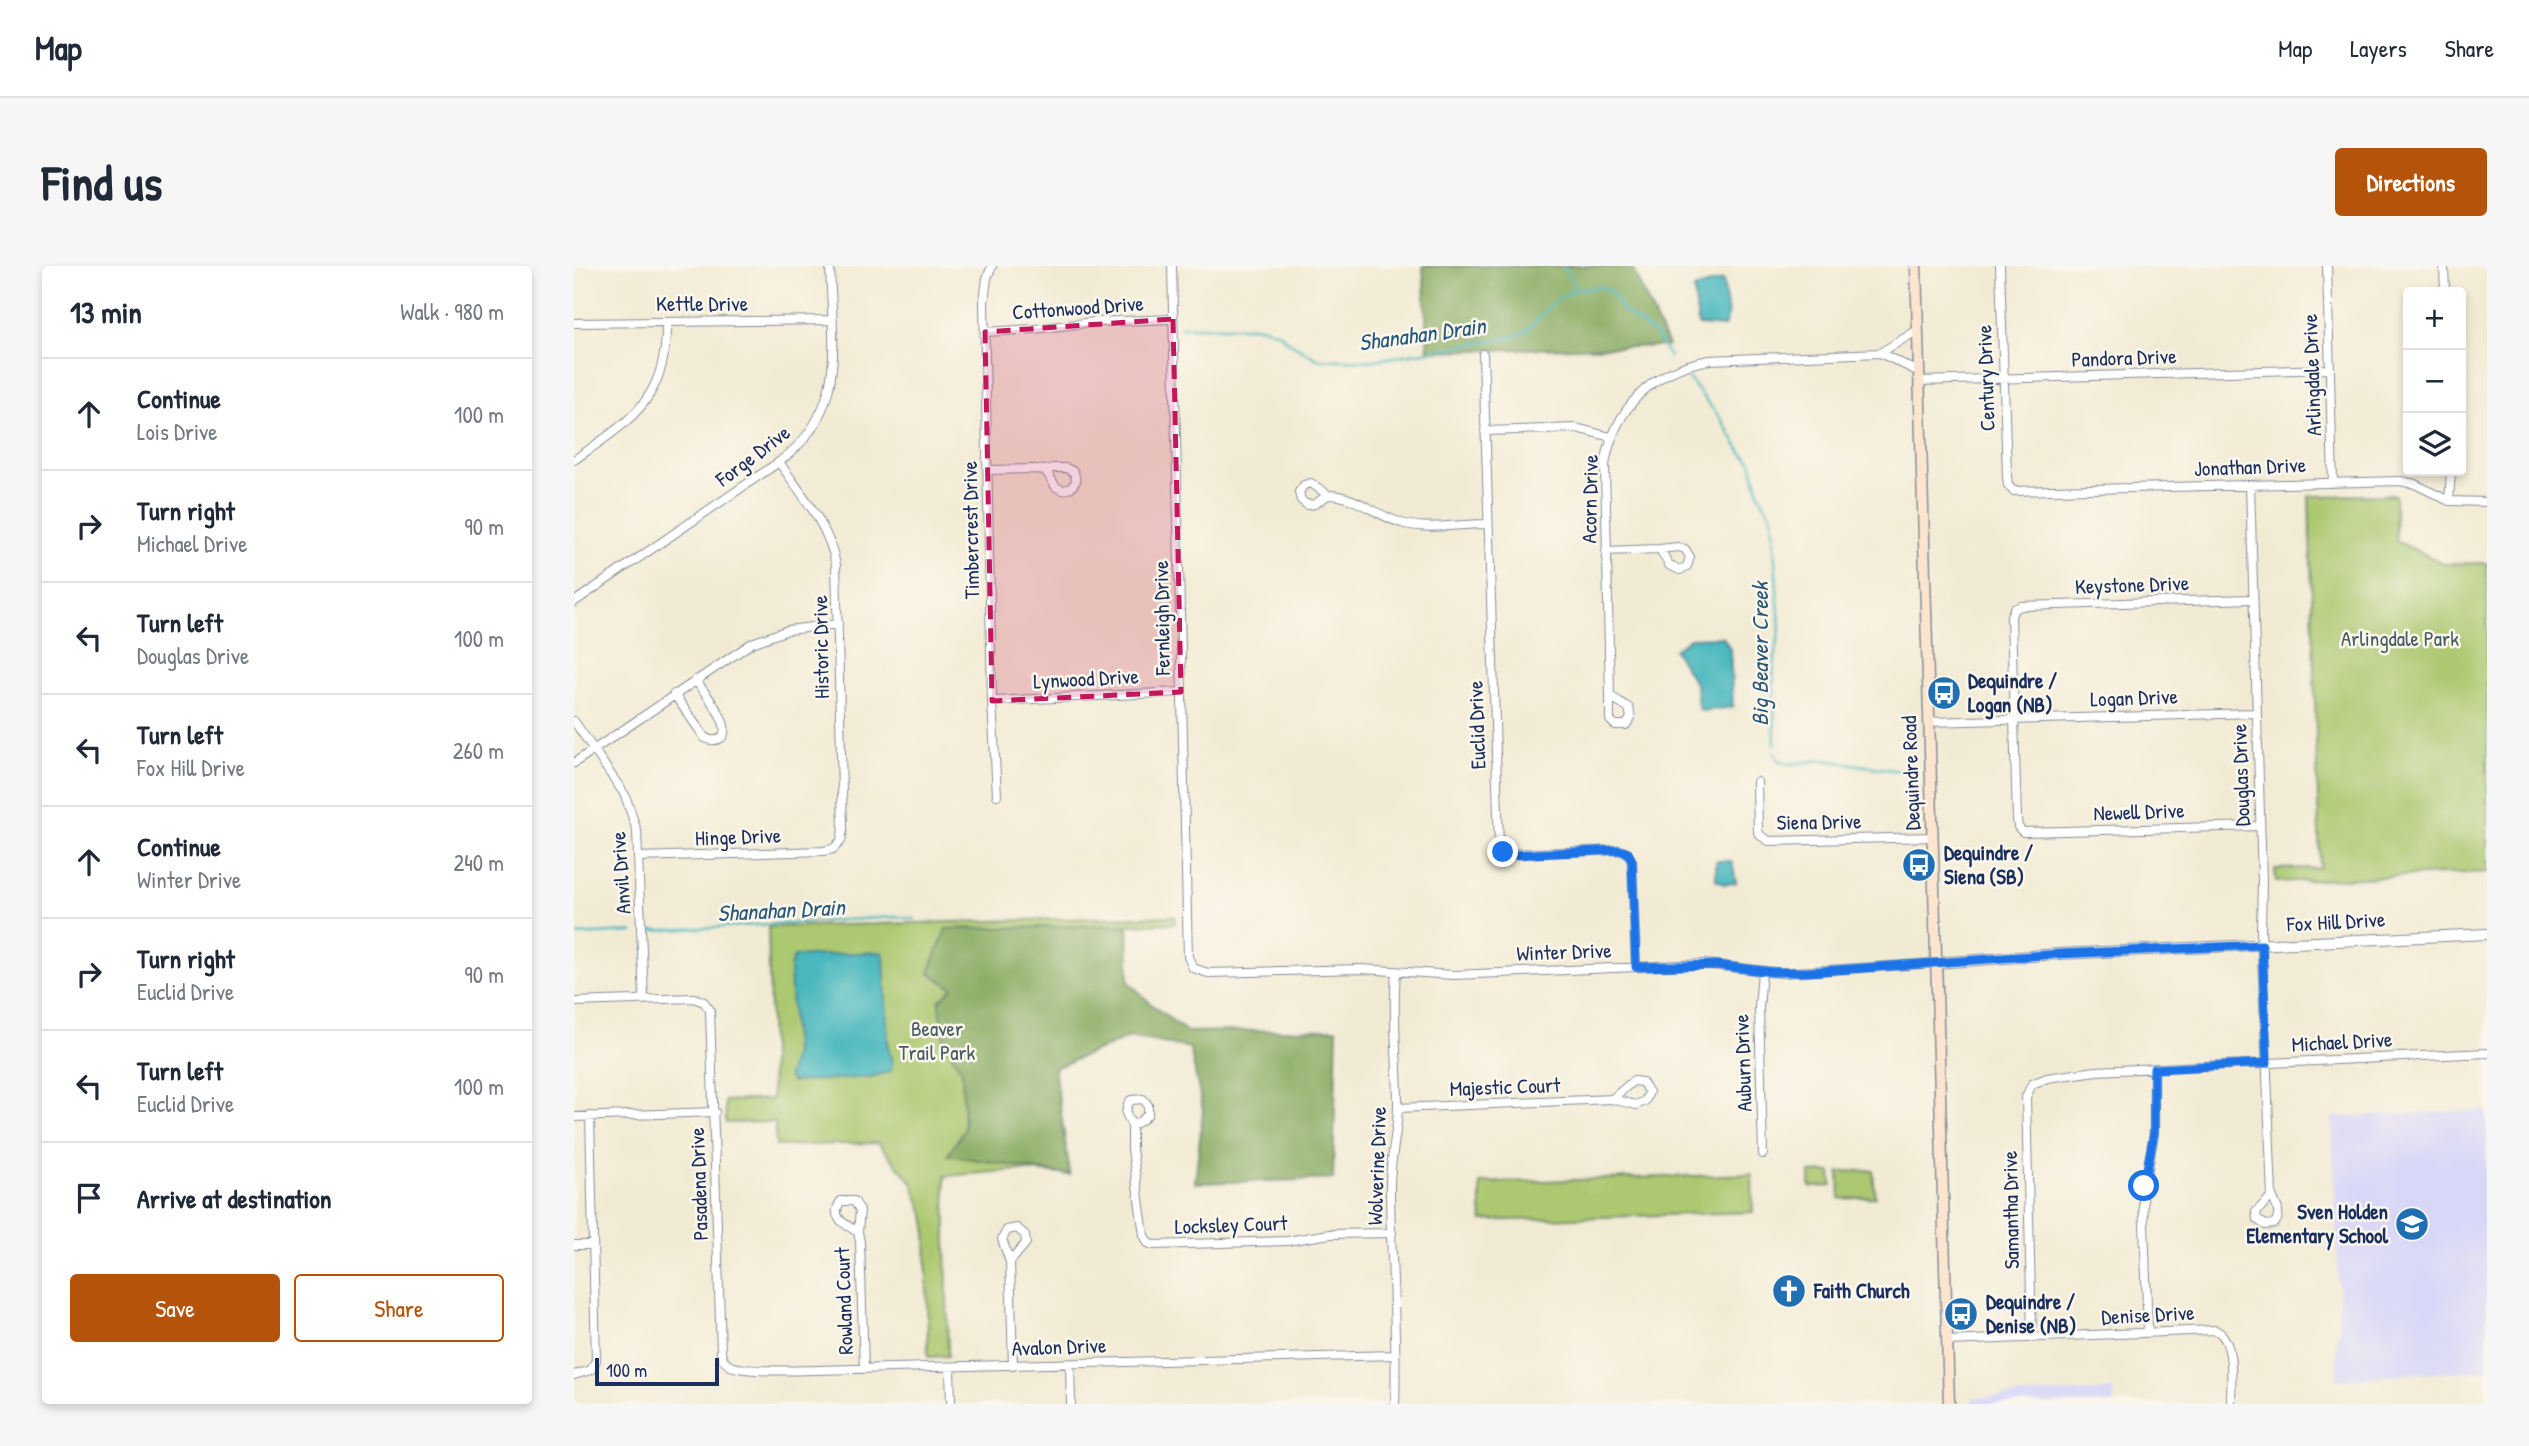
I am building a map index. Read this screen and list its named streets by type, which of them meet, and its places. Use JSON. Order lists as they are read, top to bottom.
{
  "streets": {
    "main road": ["Dequindre Road"],
    "street": [
      "Kettle Drive",
      "Cottonwood Drive",
      "Pandora Drive",
      "Arlingdale Drive",
      "Century Drive",
      "Forge Drive",
      "Jonathan Drive",
      "Acorn Drive",
      "Timbercrest Drive",
      "Keystone Drive",
      "Fernleigh Drive",
      "Historic Drive",
      "Lynwood Drive",
      "Logan Drive",
      "Euclid Drive",
      "Douglas Drive",
      "Newell Drive",
      "Siena Drive",
      "Hinge Drive",
      "Anvil Drive",
      "Fox Hill Drive",
      "Winter Drive",
      "Michael Drive",
      "Auburn Drive",
      "Majestic Court",
      "Wolverine Drive",
      "Pasadena Drive",
      "Samantha Drive",
      "Locksley Court",
      "Rowland Court",
      "Denise Drive",
      "Avalon Drive"
    ]
  },
  "crossings": [
    ["Kettle Drive", "Forge Drive"],
    ["Cottonwood Drive", "Timbercrest Drive"],
    ["Cottonwood Drive", "Fernleigh Drive"],
    ["Pandora Drive", "Arlingdale Drive"],
    ["Pandora Drive", "Century Drive"],
    ["Pandora Drive", "Acorn Drive"],
    ["Pandora Drive", "Dequindre Road"],
    ["Arlingdale Drive", "Jonathan Drive"],
    ["Century Drive", "Jonathan Drive"],
    ["Forge Drive", "Historic Drive"],
    ["Jonathan Drive", "Douglas Drive"],
    ["Acorn Drive", "Dequindre Road"],
    ["Timbercrest Drive", "Lynwood Drive"],
    ["Keystone Drive", "Logan Drive"],
    ["Keystone Drive", "Douglas Drive"],
    ["Keystone Drive", "Newell Drive"],
    ["Fernleigh Drive", "Lynwood Drive"],
    ["Fernleigh Drive", "Winter Drive"],
    ["Historic Drive", "Hinge Drive"],
    ["Logan Drive", "Dequindre Road"],
    ["Logan Drive", "Douglas Drive"],
    ["Logan Drive", "Newell Drive"],
    ["Euclid Drive", "Winter Drive"],
    ["Dequindre Road", "Siena Drive"],
    ["Dequindre Road", "Fox Hill Drive"],
    ["Dequindre Road", "Winter Drive"],
    ["Dequindre Road", "Denise Drive"],
    ["Douglas Drive", "Newell Drive"],
    ["Douglas Drive", "Fox Hill Drive"],
    ["Douglas Drive", "Michael Drive"],
    ["Hinge Drive", "Anvil Drive"],
    ["Anvil Drive", "Pasadena Drive"],
    ["Fox Hill Drive", "Winter Drive"],
    ["Winter Drive", "Auburn Drive"],
    ["Winter Drive", "Wolverine Drive"],
    ["Michael Drive", "Samantha Drive"],
    ["Majestic Court", "Wolverine Drive"],
    ["Wolverine Drive", "Locksley Court"],
    ["Wolverine Drive", "Avalon Drive"],
    ["Pasadena Drive", "Avalon Drive"],
    ["Samantha Drive", "Denise Drive"],
    ["Rowland Court", "Avalon Drive"]
  ],
  "water": ["Shanahan Drain", "Big Beaver Creek"],
  "parks": ["Arlingdale Park", "Beaver Trail Park"],
  "places": {
    "bus stop": ["Dequindre / Logan (NB)", "Dequindre / Siena (SB)", "Dequindre / Denise (NB)"],
    "school or university": ["Sven Holden Elementary School"],
    "church": ["Faith Church"]
  },
  "scale_bar": "100 m",
  "page": {
    "header": "Map",
    "nav": ["Map", "Layers", "Share"],
    "buttons": [
      "Directions",
      ["Save", "Share"]
    ],
    "title": "Find us",
    "heading": ["13 min", "Walk · 980 m"],
    "map_buttons": ["+", "−"],
    "list": [
      ["Continue", "Lois Drive", "100 m"],
      ["Turn right", "Michael Drive", "90 m"],
      ["Turn left", "Douglas Drive", "100 m"],
      ["Turn left", "Fox Hill Drive", "260 m"],
      ["Continue", "Winter Drive", "240 m"],
      ["Turn right", "Euclid Drive", "90 m"],
      ["Turn left", "Euclid Drive", "100 m"],
      "Arrive at destination"
    ],
    "scale": "100 m"
  }
}
